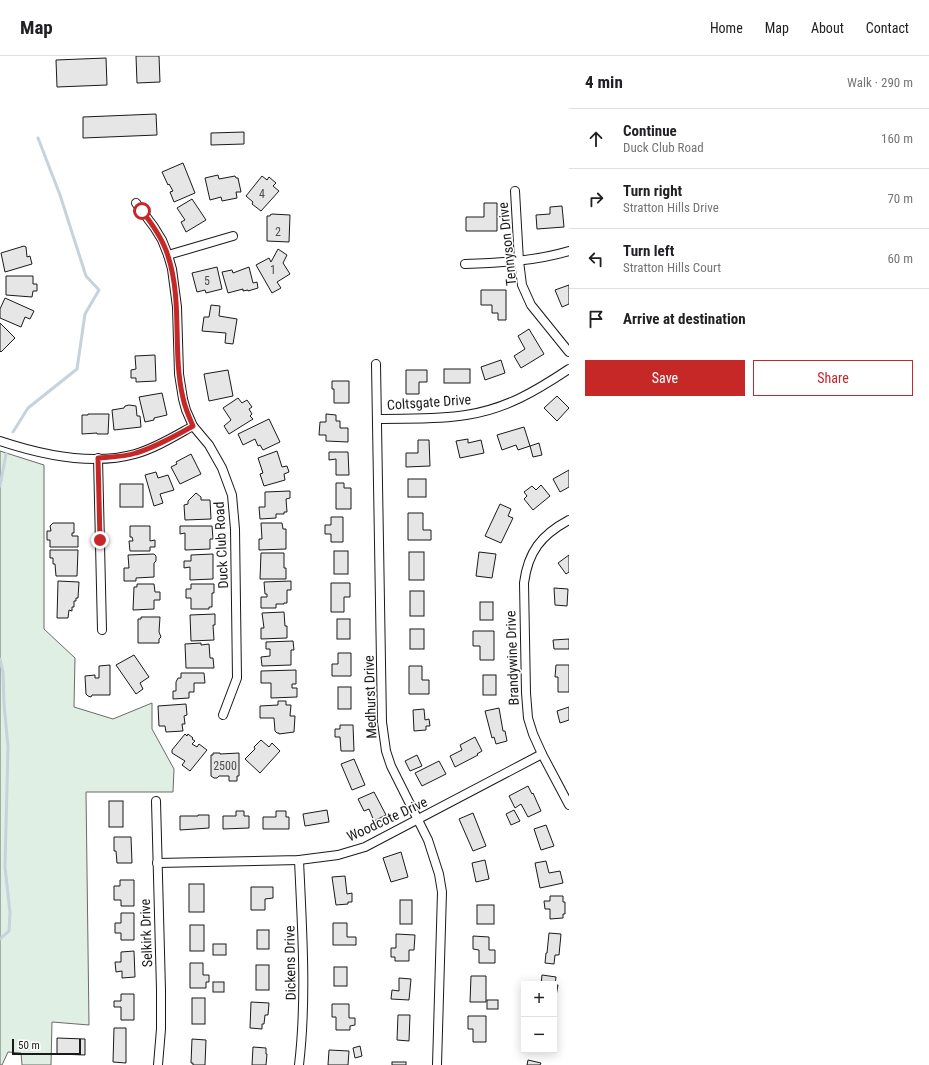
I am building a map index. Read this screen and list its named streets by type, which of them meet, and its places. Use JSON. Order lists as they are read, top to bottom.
{
  "streets": {
    "street": [
      "Tennyson Drive",
      "Coltsgate Drive",
      "Duck Club Road",
      "Brandywine Drive",
      "Medhurst Drive",
      "Woodcote Drive",
      "Selkirk Drive",
      "Dickens Drive"
    ]
  },
  "crossings": [
    ["Coltsgate Drive", "Medhurst Drive"],
    ["Brandywine Drive", "Woodcote Drive"],
    ["Medhurst Drive", "Woodcote Drive"],
    ["Woodcote Drive", "Selkirk Drive"],
    ["Woodcote Drive", "Dickens Drive"]
  ],
  "house_numbers": [
    "4",
    "2",
    "1",
    "5",
    "2500"
  ],
  "scale_bar": "50 m",
  "page": {
    "header": "Map",
    "nav": [
      "Home",
      "Map",
      "About",
      "Contact"
    ],
    "heading": ["4 min", "Walk · 290 m"],
    "list": [
      ["Continue", "Duck Club Road", "160 m"],
      ["Turn right", "Stratton Hills Drive", "70 m"],
      ["Turn left", "Stratton Hills Court", "60 m"],
      "Arrive at destination"
    ],
    "buttons": ["Save", "Share"],
    "map_buttons": ["+", "−"],
    "scale": "50 m"
  }
}
